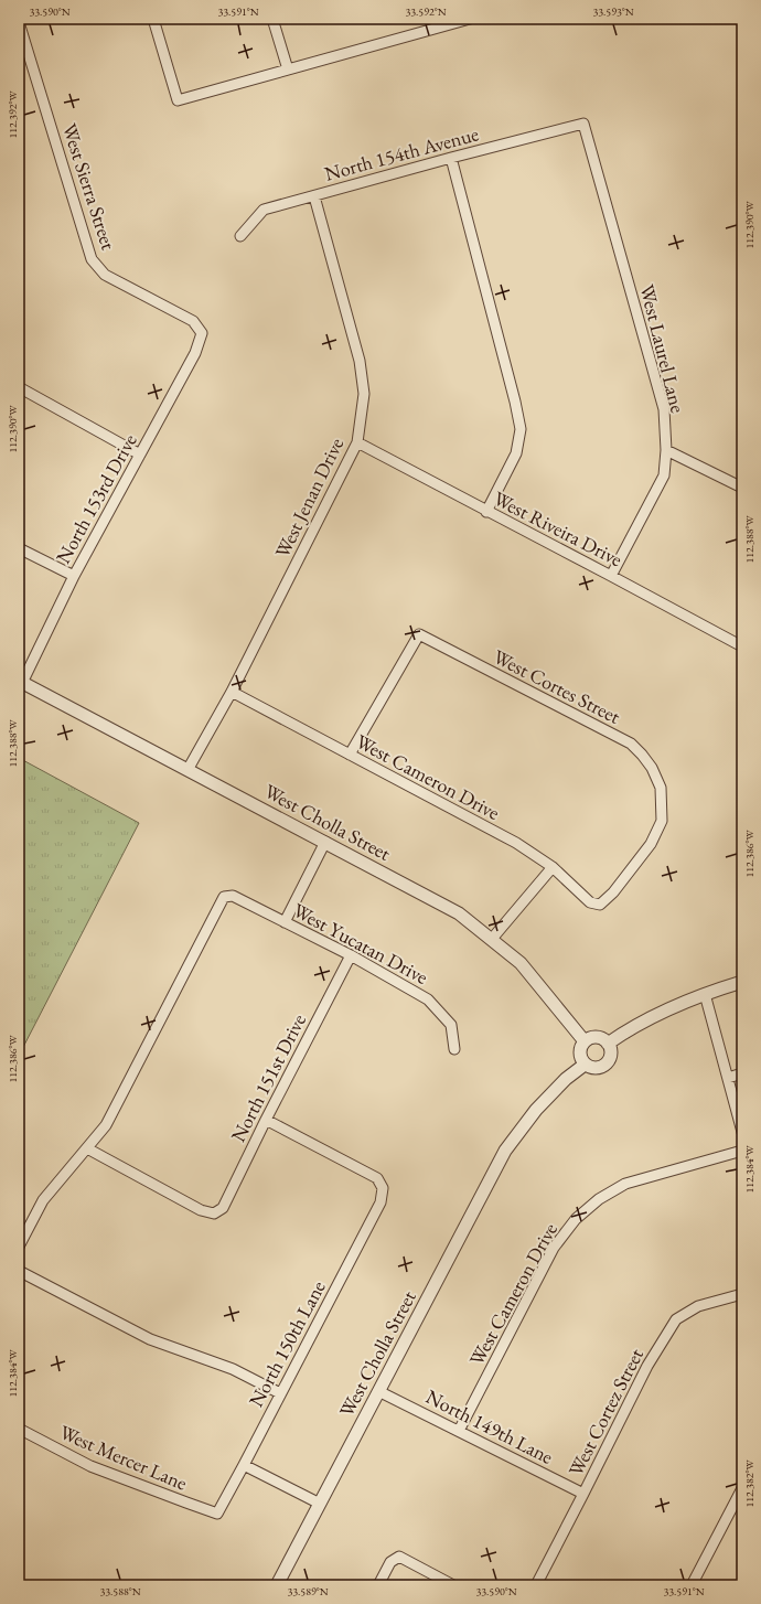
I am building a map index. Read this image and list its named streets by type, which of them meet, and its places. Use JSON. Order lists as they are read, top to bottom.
{
  "streets": {
    "street": [
      "North 154th Avenue",
      "West Sierra Street",
      "West Laurel Lane",
      "West Jenan Drive",
      "North 153rd Drive",
      "West Riveira Drive",
      "West Cortes Street",
      "West Cameron Drive",
      "West Cholla Street",
      "West Yucatan Drive",
      "North 151st Drive",
      "North 150th Lane",
      "West Cortez Street",
      "North 149th Lane",
      "West Mercer Lane"
    ]
  },
  "crossings": [
    ["North 154th Avenue", "West Laurel Lane"],
    ["North 154th Avenue", "West Jenan Drive"],
    ["West Sierra Street", "North 153rd Drive"],
    ["West Laurel Lane", "West Riveira Drive"],
    ["West Jenan Drive", "West Riveira Drive"],
    ["West Jenan Drive", "West Cameron Drive"],
    ["West Jenan Drive", "West Cholla Street"],
    ["North 153rd Drive", "West Cholla Street"],
    ["West Cortes Street", "West Cameron Drive"],
    ["West Cameron Drive", "North 149th Lane"],
    ["West Cholla Street", "North 149th Lane"],
    ["West Yucatan Drive", "North 151st Drive"],
    ["North 151st Drive", "North 150th Lane"],
    ["North 150th Lane", "West Mercer Lane"],
    ["West Cortez Street", "North 149th Lane"]
  ],
  "coordinates": [
    "33.590°N",
    "33.591°N",
    "33.592°N",
    "33.593°N",
    "112.392°W",
    "112.390°W",
    "112.388°W",
    "112.386°W",
    "112.384°W",
    "112.382°W",
    "33.588°N",
    "33.589°N"
  ]
}
